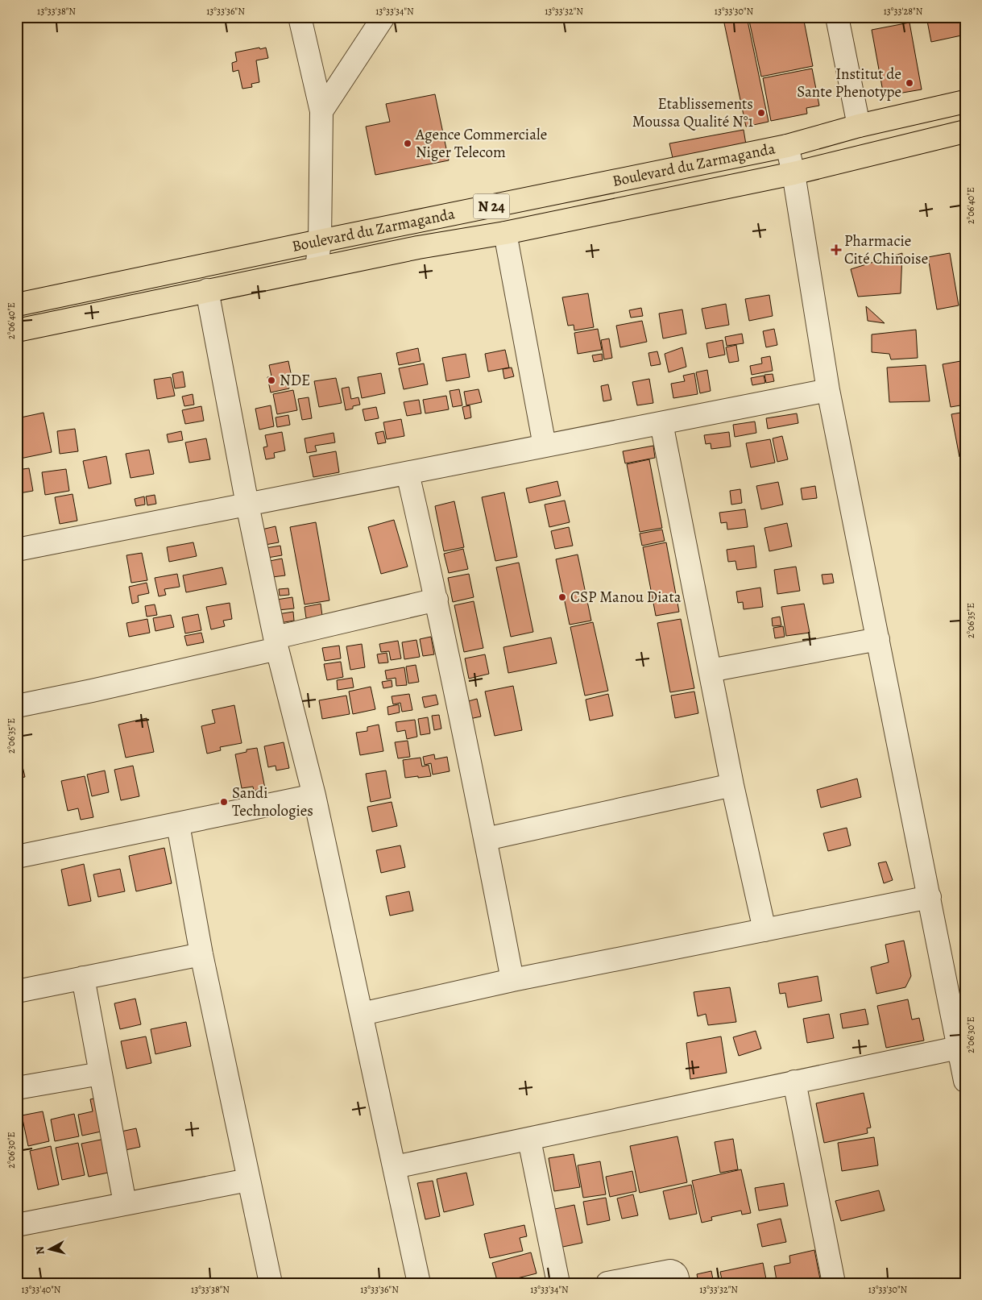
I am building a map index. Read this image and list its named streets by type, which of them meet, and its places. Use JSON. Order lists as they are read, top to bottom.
{
  "streets": {
    "main road": ["Boulevard du Zarmaganda", "N 24"]
  },
  "places": {
    "other": [
      "Institut de Sante Phenotype",
      "Etablissements Moussa Qualité N°1",
      "Agence Commerciale Niger Telecom",
      "NDE",
      "CSP Manou Diata",
      "Sandi Technologies"
    ],
    "health": ["Pharmacie Cité Chinoise"]
  },
  "north": "left",
  "coordinates": [
    "13°33'38\"N",
    "13°33'36\"N",
    "13°33'34\"N",
    "13°33'32\"N",
    "13°33'30\"N",
    "13°33'28\"N",
    "2°06'40\"E",
    "2°06'35\"E",
    "2°06'30\"E",
    "13°33'40\"N"
  ]
}
